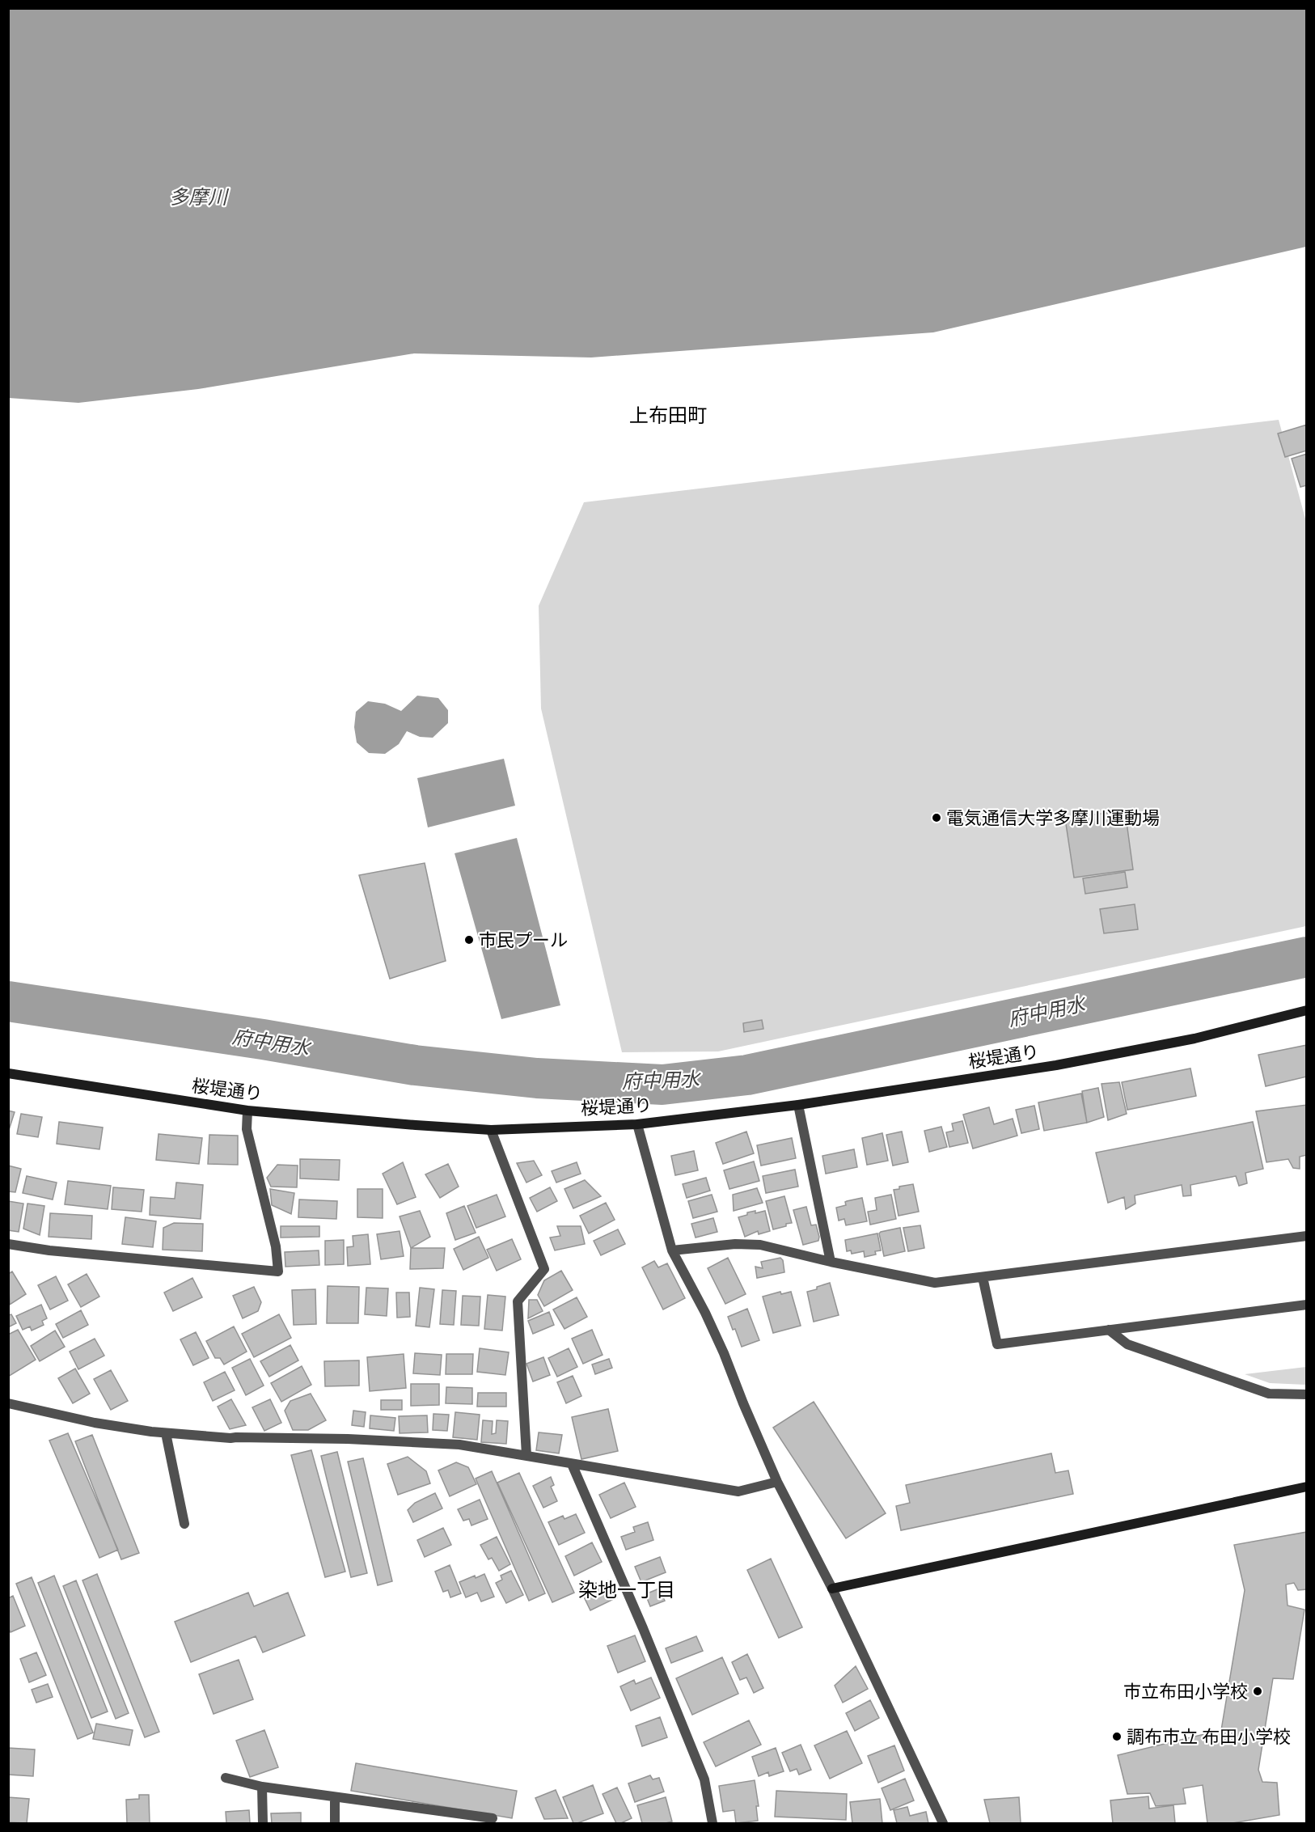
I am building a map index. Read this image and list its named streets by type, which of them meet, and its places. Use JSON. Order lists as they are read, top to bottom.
{
  "streets": {
    "street": ["桜堤通り"]
  },
  "districts": ["上布田町", "染地一丁目"],
  "water": ["多摩川", "府中用水"],
  "places": [
    "電気通信大学多摩川運動場",
    "市民プール",
    "市立布田小学校",
    "調布市立 布田小学校"
  ]
}
